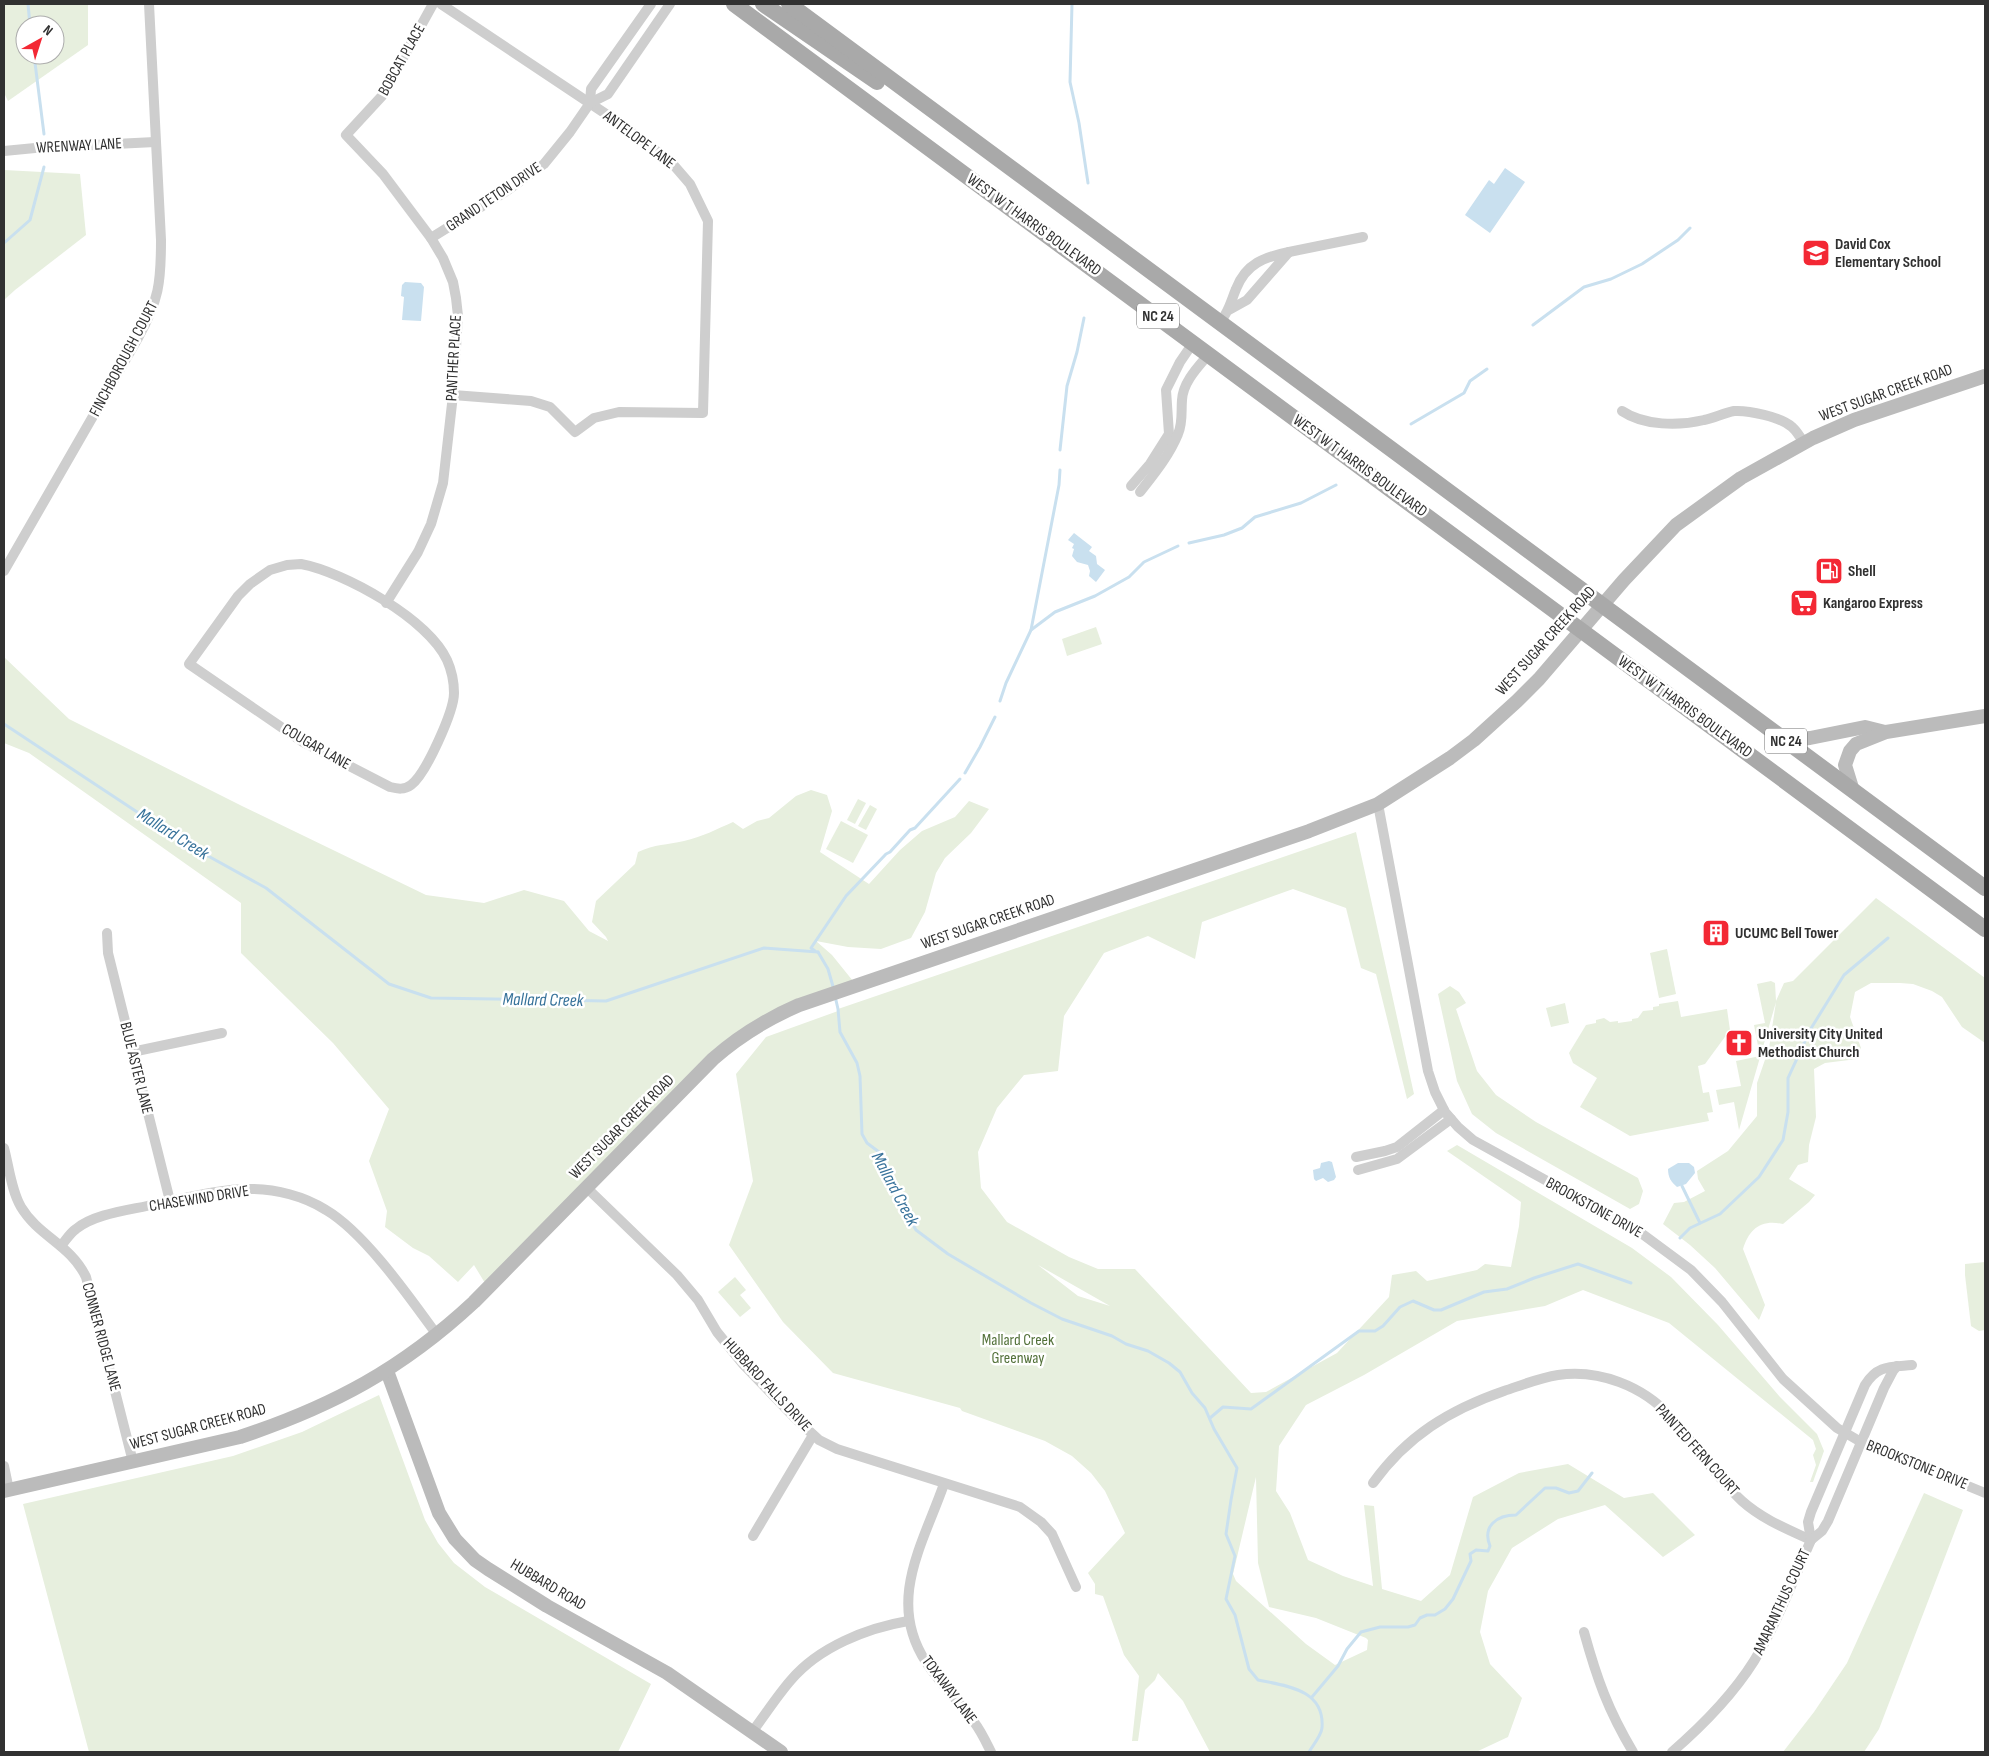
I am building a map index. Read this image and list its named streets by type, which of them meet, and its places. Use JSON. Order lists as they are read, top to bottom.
{
  "streets": {
    "main road": [
      "WEST W T HARRIS BOULEVARD",
      "NC 24",
      "WEST SUGAR CREEK ROAD",
      "HUBBARD ROAD"
    ],
    "street": [
      "BOBCAT PLACE",
      "ANTELOPE LANE",
      "WRENWAY LANE",
      "GRAND TETON DRIVE",
      "PANTHER PLACE",
      "FINCHBOROUGH COURT",
      "COUGAR LANE",
      "BLUE ASTER LANE",
      "CHASEWIND DRIVE",
      "BROOKSTONE DRIVE",
      "CONNER RIDGE LANE",
      "HUBBARD FALLS DRIVE",
      "PAINTED FERN COURT",
      "AMARANTHUS COURT",
      "TOXAWAY LANE"
    ]
  },
  "crossings": [
    ["BOBCAT PLACE", "PANTHER PLACE"],
    ["ANTELOPE LANE", "GRAND TETON DRIVE"],
    ["ANTELOPE LANE", "PANTHER PLACE"],
    ["WRENWAY LANE", "FINCHBOROUGH COURT"],
    ["GRAND TETON DRIVE", "PANTHER PLACE"],
    ["WEST W T HARRIS BOULEVARD", "WEST SUGAR CREEK ROAD"],
    ["PANTHER PLACE", "COUGAR LANE"],
    ["WEST SUGAR CREEK ROAD", "CHASEWIND DRIVE"],
    ["WEST SUGAR CREEK ROAD", "BROOKSTONE DRIVE"],
    ["WEST SUGAR CREEK ROAD", "CONNER RIDGE LANE"],
    ["WEST SUGAR CREEK ROAD", "HUBBARD FALLS DRIVE"],
    ["WEST SUGAR CREEK ROAD", "HUBBARD ROAD"],
    ["BLUE ASTER LANE", "CHASEWIND DRIVE"],
    ["CHASEWIND DRIVE", "CONNER RIDGE LANE"],
    ["BROOKSTONE DRIVE", "AMARANTHUS COURT"],
    ["HUBBARD FALLS DRIVE", "TOXAWAY LANE"],
    ["PAINTED FERN COURT", "AMARANTHUS COURT"]
  ],
  "water": ["Mallard Creek"],
  "parks": ["Mallard Creek Greenway"],
  "places": {
    "school or university": ["David Cox Elementary School"],
    "fuel station": ["Shell"],
    "supermarket": ["Kangaroo Express"],
    "building": ["UCUMC Bell Tower"],
    "church": ["University City United Methodist Church"]
  },
  "north": "top right"
}
